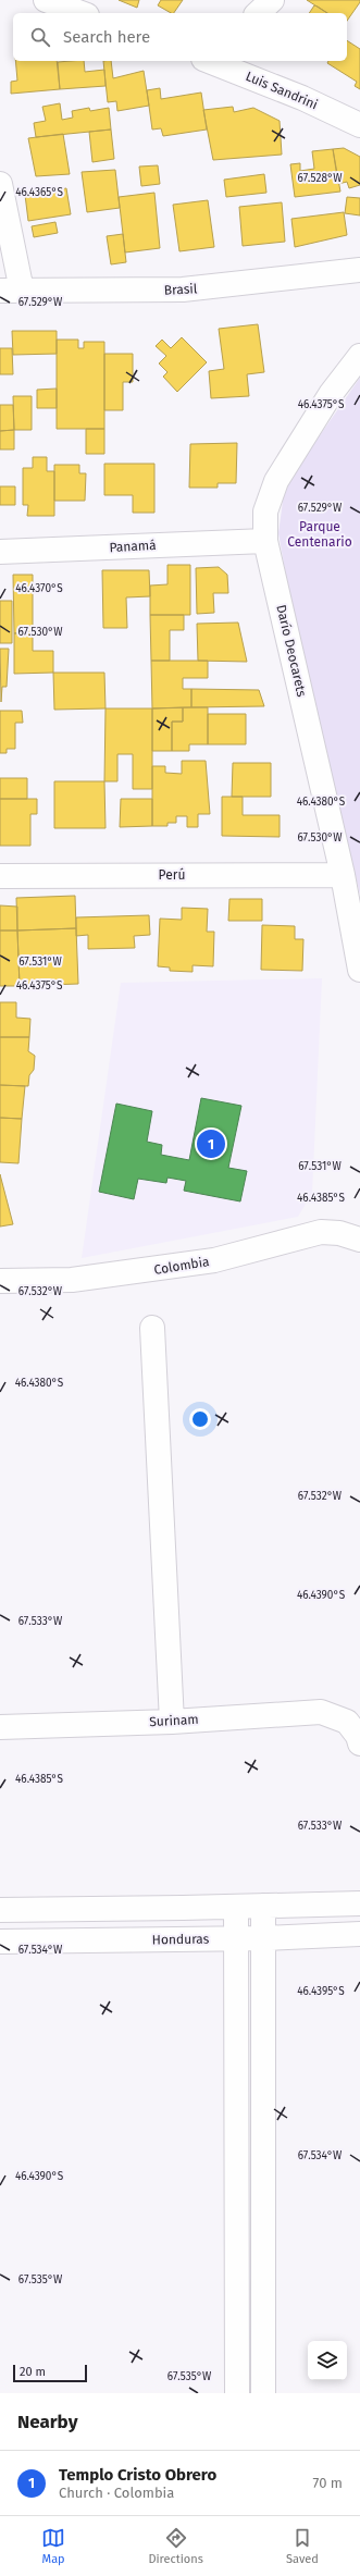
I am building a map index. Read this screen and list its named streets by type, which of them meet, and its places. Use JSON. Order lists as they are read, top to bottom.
{
  "streets": {
    "street": [
      "Luis Sandrini",
      "Brasil",
      "Panamá",
      "Darío Deocarets",
      "Perú",
      "Colombia",
      "Surinam",
      "Honduras"
    ]
  },
  "crossings": [
    ["Panamá", "Darío Deocarets"],
    ["Darío Deocarets", "Perú"]
  ],
  "parks": ["Parque Centenario"],
  "scale_bar": "20 m",
  "page": {
    "search": "Search here",
    "pins": "1",
    "scale": "20 m",
    "heading": "Nearby",
    "list": [
      {
        "mark": "1",
        "name": "Templo Cristo Obrero",
        "note": "Church · Colombia",
        "value": "70 m"
      }
    ],
    "nav": ["Map", "Directions", "Saved"]
  },
  "coordinates": [
    "67.528°W",
    "46.4365°S",
    "67.529°W",
    "46.4375°S",
    "46.4370°S",
    "67.530°W",
    "46.4380°S",
    "67.531°W",
    "46.4385°S",
    "67.532°W",
    "46.4390°S",
    "67.533°W",
    "67.534°W",
    "46.4395°S",
    "67.535°W"
  ]
}
